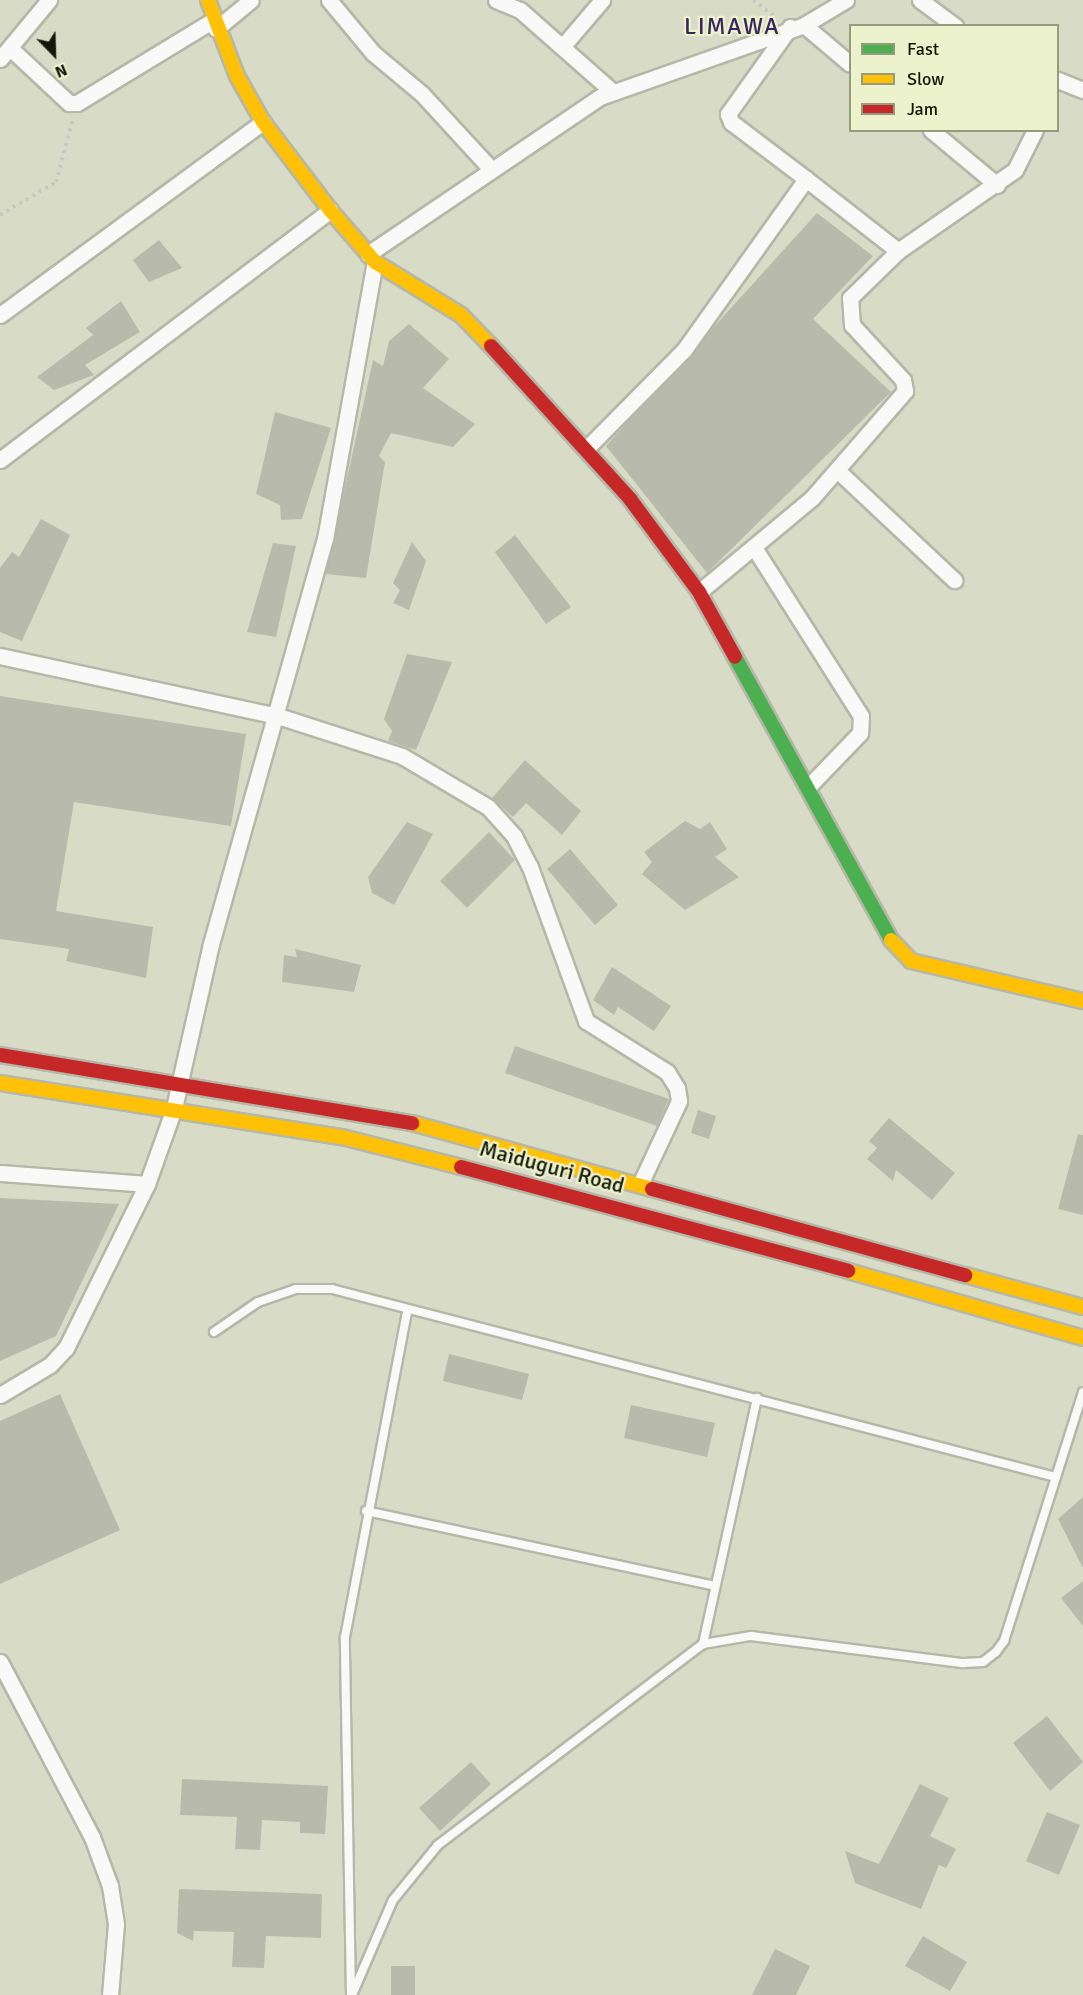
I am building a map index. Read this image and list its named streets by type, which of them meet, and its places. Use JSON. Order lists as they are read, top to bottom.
{
  "streets": {
    "main road": ["Maiduguri Road"]
  },
  "districts": ["LIMAWA"],
  "legend": ["Fast", "Slow", "Jam"],
  "north": "bottom right"
}
